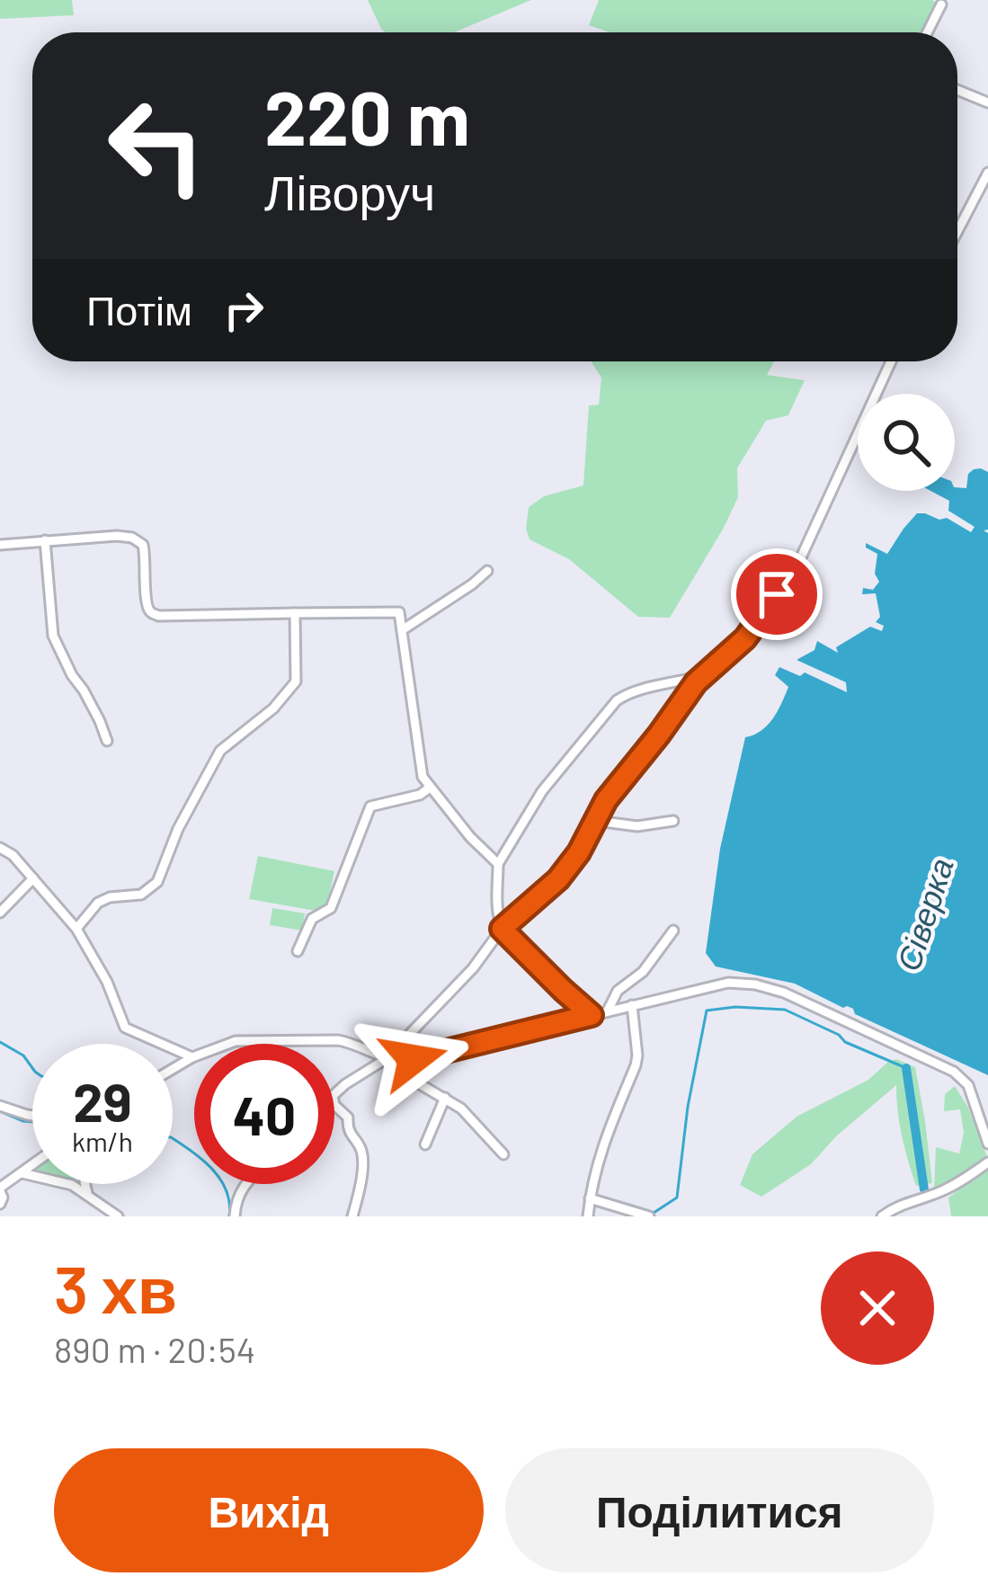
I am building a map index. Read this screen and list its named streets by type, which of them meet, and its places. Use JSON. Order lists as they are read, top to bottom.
{
  "water": ["Сіверка"],
  "page": {
    "turn": ["220 m", "Ліворуч"],
    "then": "Потім",
    "speed": "29 km/h",
    "limit": "40",
    "heading": ["3 хв", "890 m · 20:54"],
    "buttons": ["Вихід", "Поділитися"]
  }
}
